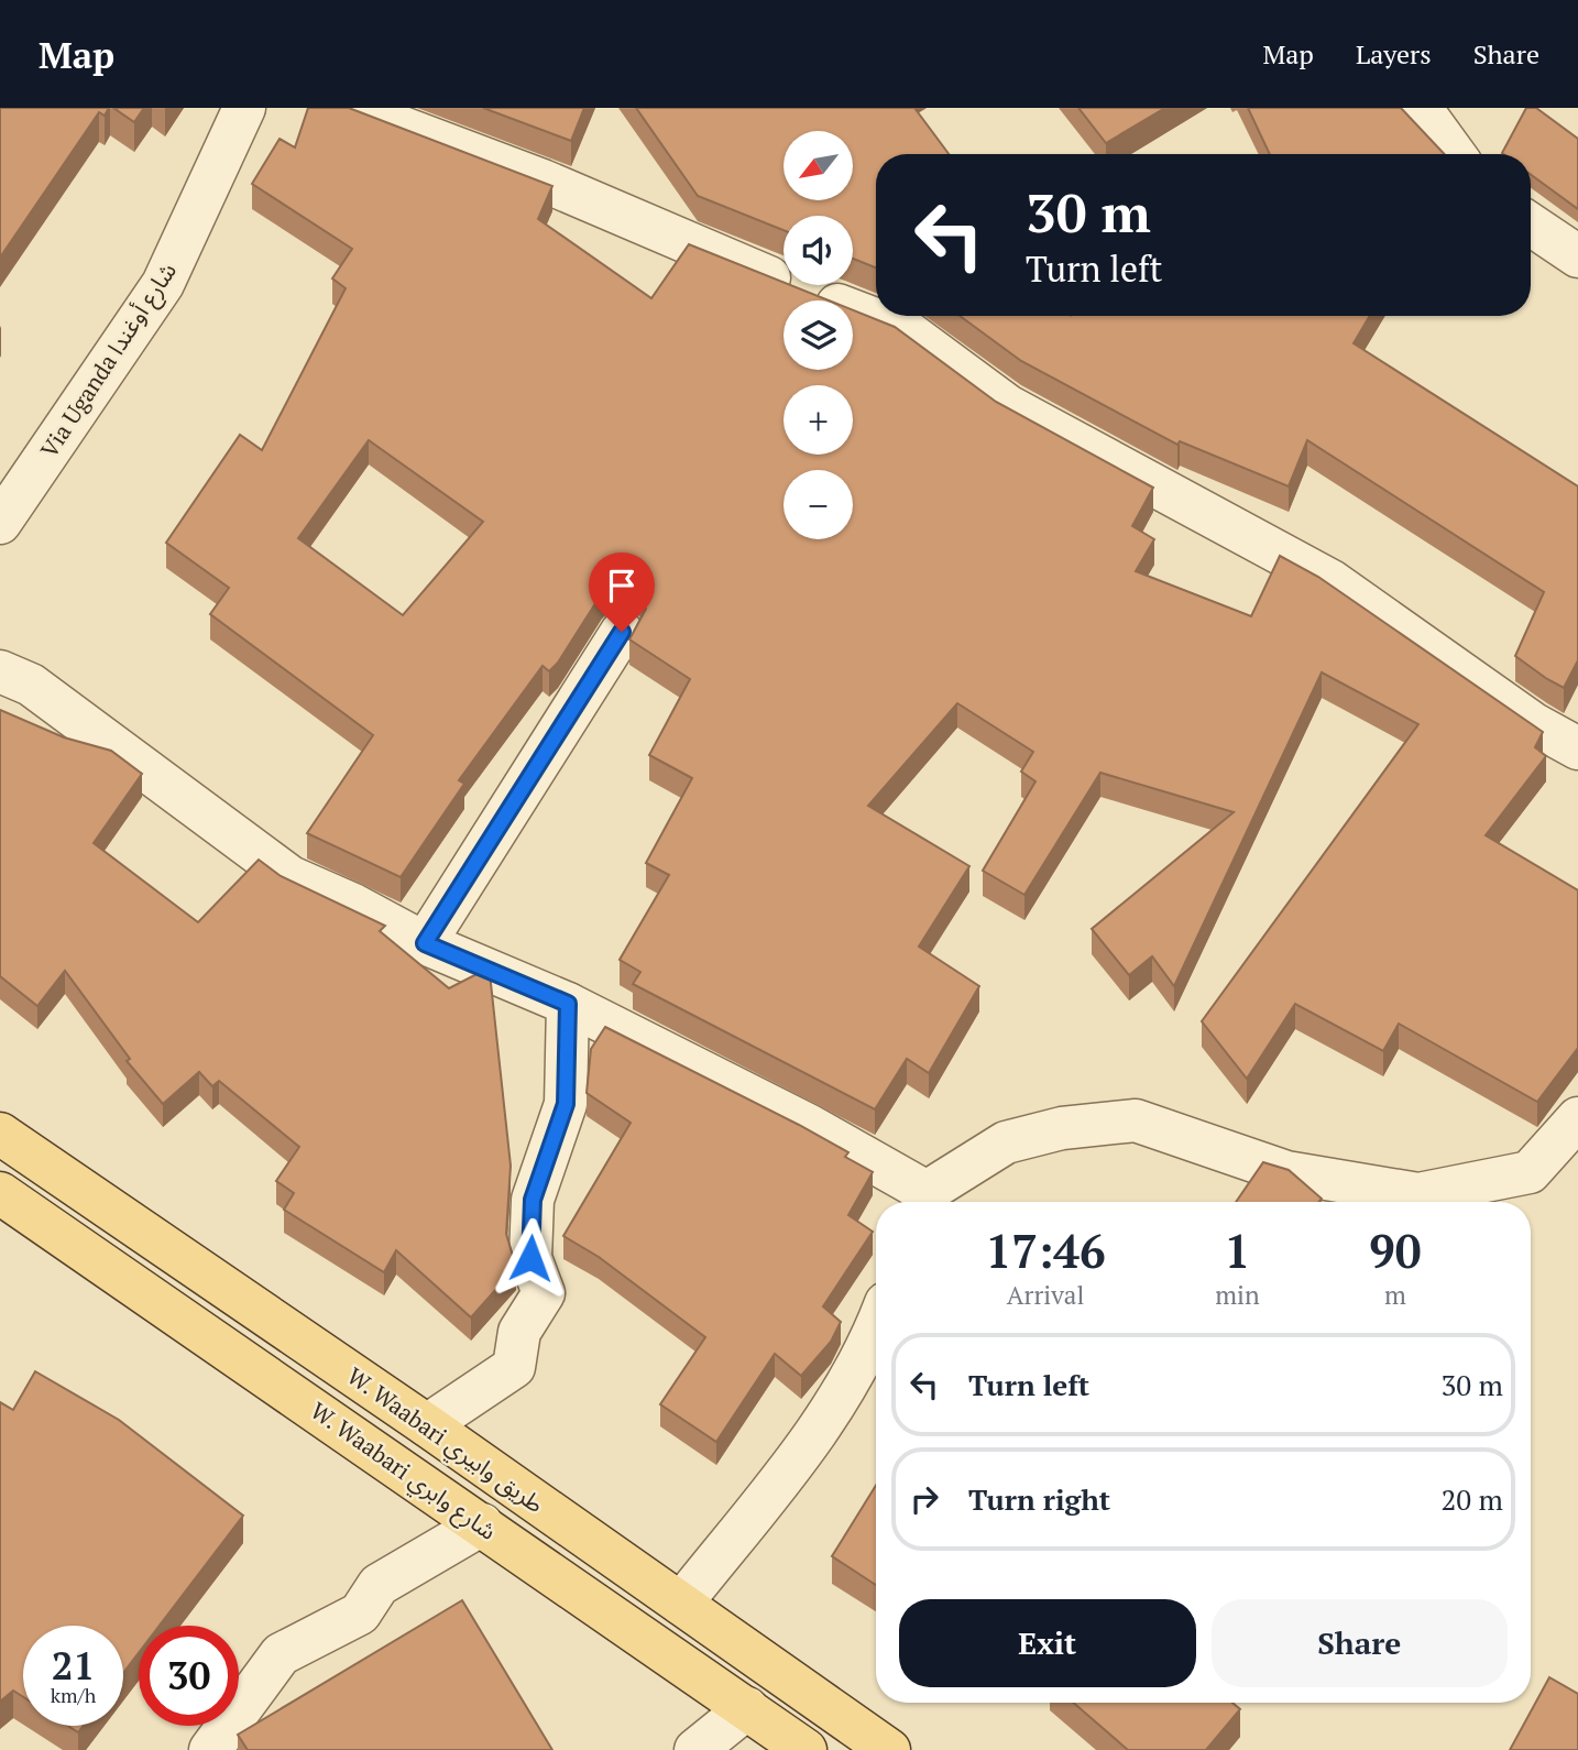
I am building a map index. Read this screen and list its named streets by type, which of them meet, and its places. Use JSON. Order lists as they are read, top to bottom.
{
  "streets": {
    "main road": ["W. Waabari طريق وابيري", "W. Waabari شارع وابري"],
    "street": ["Via Uganda شارع أوغندا"]
  },
  "north": "bottom left",
  "page": {
    "header": "Map",
    "nav": ["Map", "Layers", "Share"],
    "map_buttons": ["+", "−"],
    "turn": ["30 m", "Turn left"],
    "eta": [
      "17:46",
      "Arrival",
      "1",
      "min",
      "90",
      "m"
    ],
    "list": [
      {
        "name": "Turn left",
        "value": "30 m"
      },
      {
        "name": "Turn right",
        "value": "20 m"
      }
    ],
    "buttons": ["Exit", "Share"],
    "speed": "21 km/h",
    "limit": "30"
  }
}
